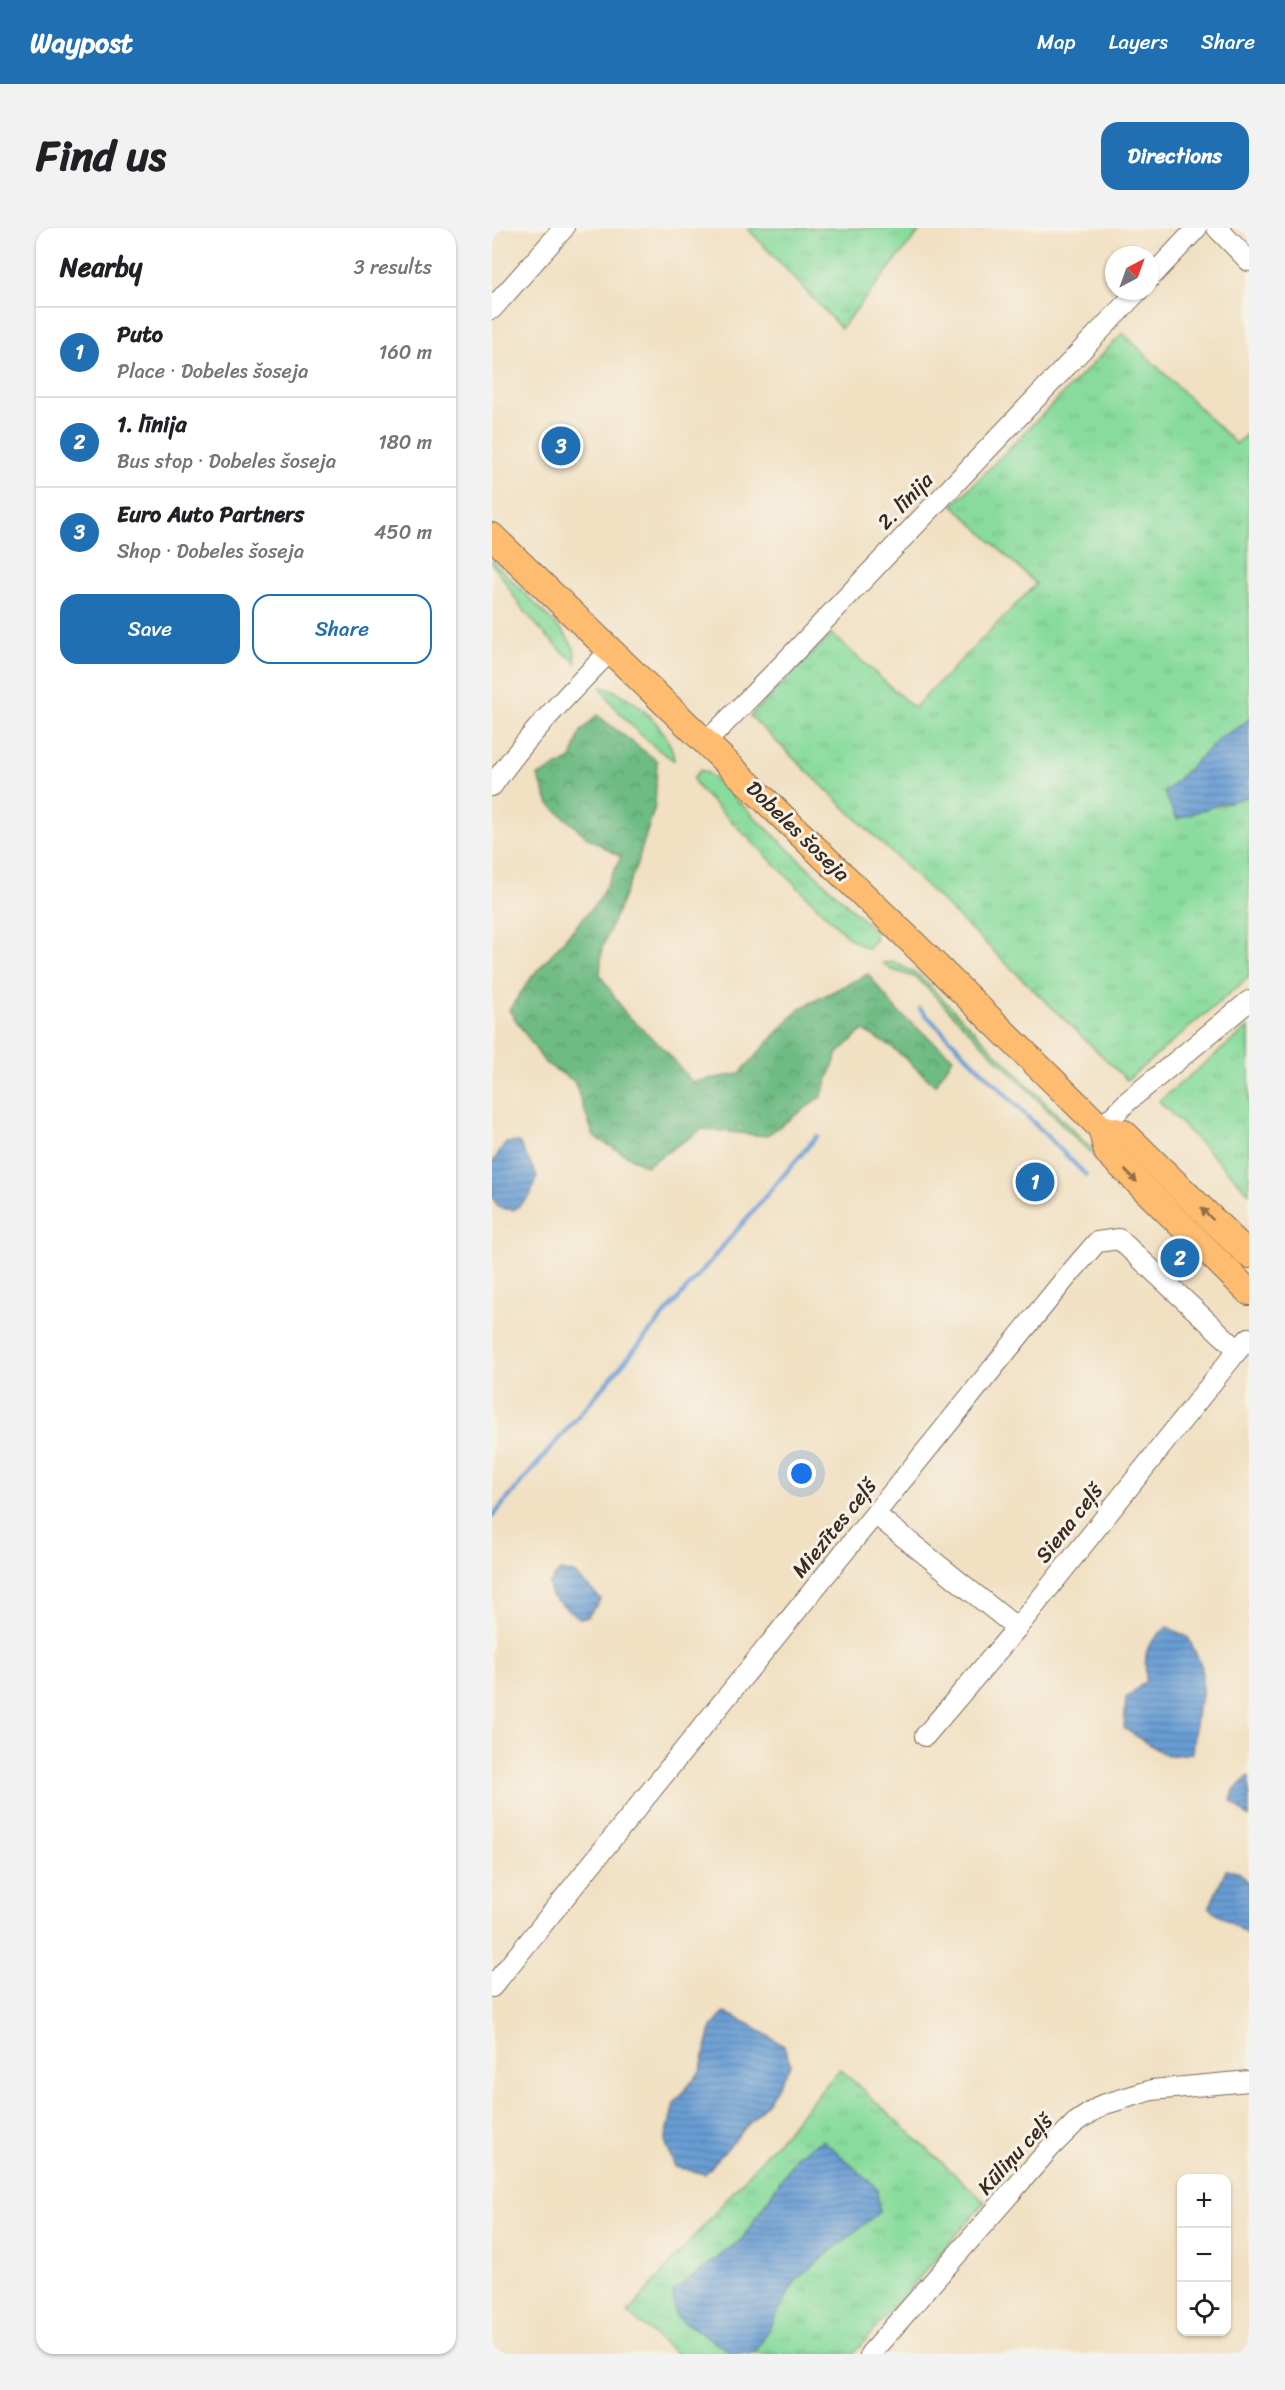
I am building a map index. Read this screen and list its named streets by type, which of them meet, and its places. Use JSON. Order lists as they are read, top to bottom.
{
  "streets": {
    "main road": ["Dobeles šoseja"],
    "street": [
      "2. līnija",
      "Siena ceļš",
      "Miezītes ceļš",
      "Kūliņu ceļš"
    ]
  },
  "crossings": [
    ["2. līnija", "Dobeles šoseja"],
    ["Siena ceļš", "Miezītes ceļš"]
  ],
  "north": "top right",
  "page": {
    "header": "Waypost",
    "nav": ["Map", "Layers", "Share"],
    "title": "Find us",
    "buttons": [
      "Directions",
      ["Save", "Share"]
    ],
    "heading": ["Nearby", "3 results"],
    "list": [
      {
        "mark": "1",
        "name": "Puto",
        "note": "Place · Dobeles šoseja",
        "value": "160 m"
      },
      {
        "mark": "2",
        "name": "1. līnija",
        "note": "Bus stop · Dobeles šoseja",
        "value": "180 m"
      },
      {
        "mark": "3",
        "name": "Euro Auto Partners",
        "note": "Shop · Dobeles šoseja",
        "value": "450 m"
      }
    ],
    "pins": ["3", "1", "2"],
    "map_buttons": ["+", "−"]
  }
}
